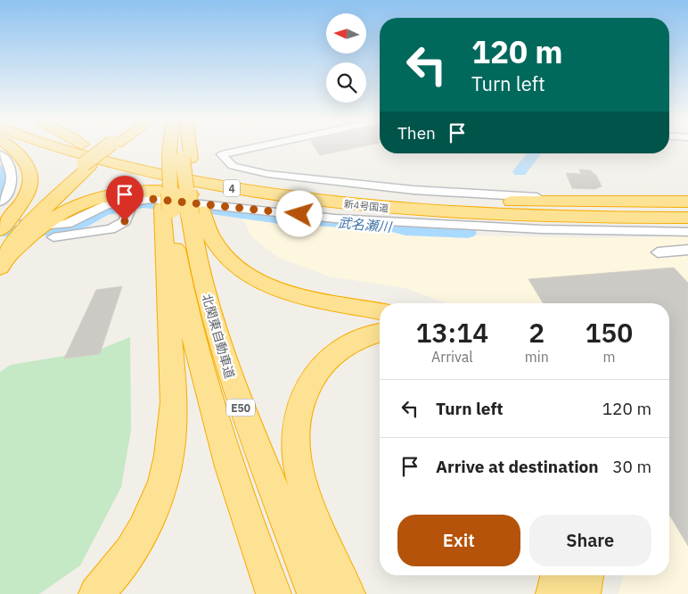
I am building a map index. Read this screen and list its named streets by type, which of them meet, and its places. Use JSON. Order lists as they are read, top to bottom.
{
  "streets": {
    "highway": [
      "4",
      "新4号国道",
      "北関東自動車道",
      "E50"
    ]
  },
  "water": ["武名瀬川"],
  "north": "left",
  "page": {
    "turn": ["120 m", "Turn left"],
    "then": "Then",
    "eta": [
      "13:14",
      "Arrival",
      "2",
      "min",
      "150",
      "m"
    ],
    "list": [
      {
        "name": "Turn left",
        "value": "120 m"
      },
      {
        "name": "Arrive at destination",
        "value": "30 m"
      }
    ],
    "buttons": ["Exit", "Share"]
  }
}
